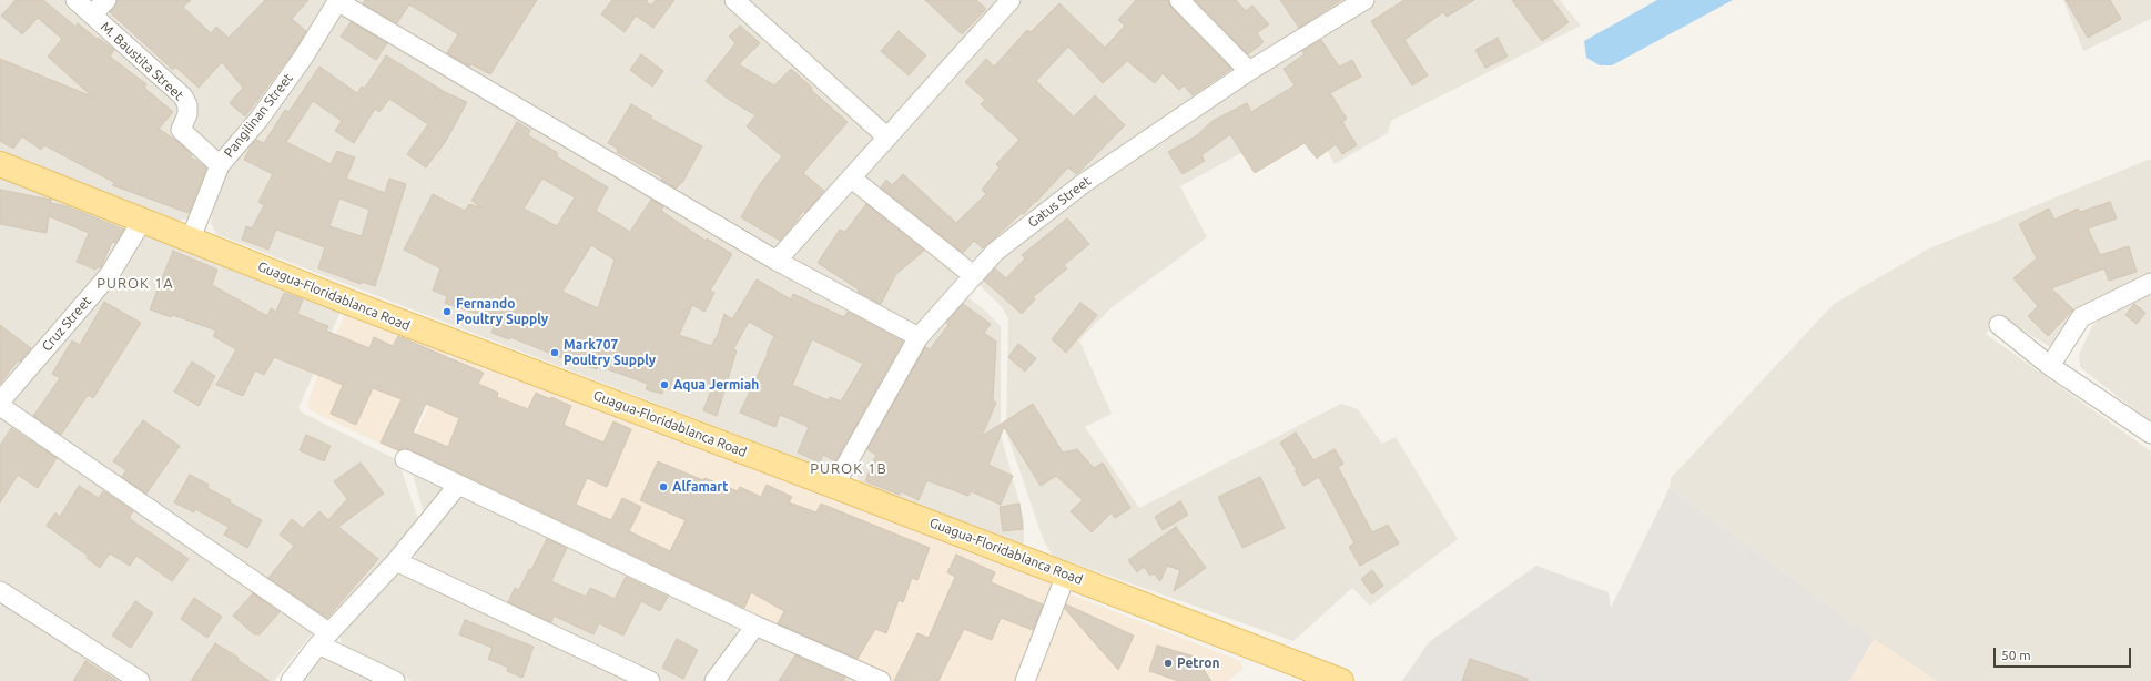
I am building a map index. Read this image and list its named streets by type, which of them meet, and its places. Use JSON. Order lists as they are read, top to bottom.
{
  "streets": {
    "main road": ["Guagua-Floridablanca Road"],
    "street": [
      "M. Baustita Street",
      "Pangilinan Street",
      "Gatus Street",
      "Cruz Street"
    ]
  },
  "crossings": [
    ["M. Baustita Street", "Pangilinan Street"],
    ["Pangilinan Street", "Guagua-Floridablanca Road"],
    ["Gatus Street", "Guagua-Floridablanca Road"],
    ["Guagua-Floridablanca Road", "Cruz Street"]
  ],
  "districts": ["PUROK 1A", "PUROK 1B"],
  "places": [
    "Fernando Poultry Supply",
    "Mark707 Poultry Supply",
    "Aqua Jermiah",
    "Alfamart",
    "Petron"
  ],
  "scale_bar": "50 m"
}
